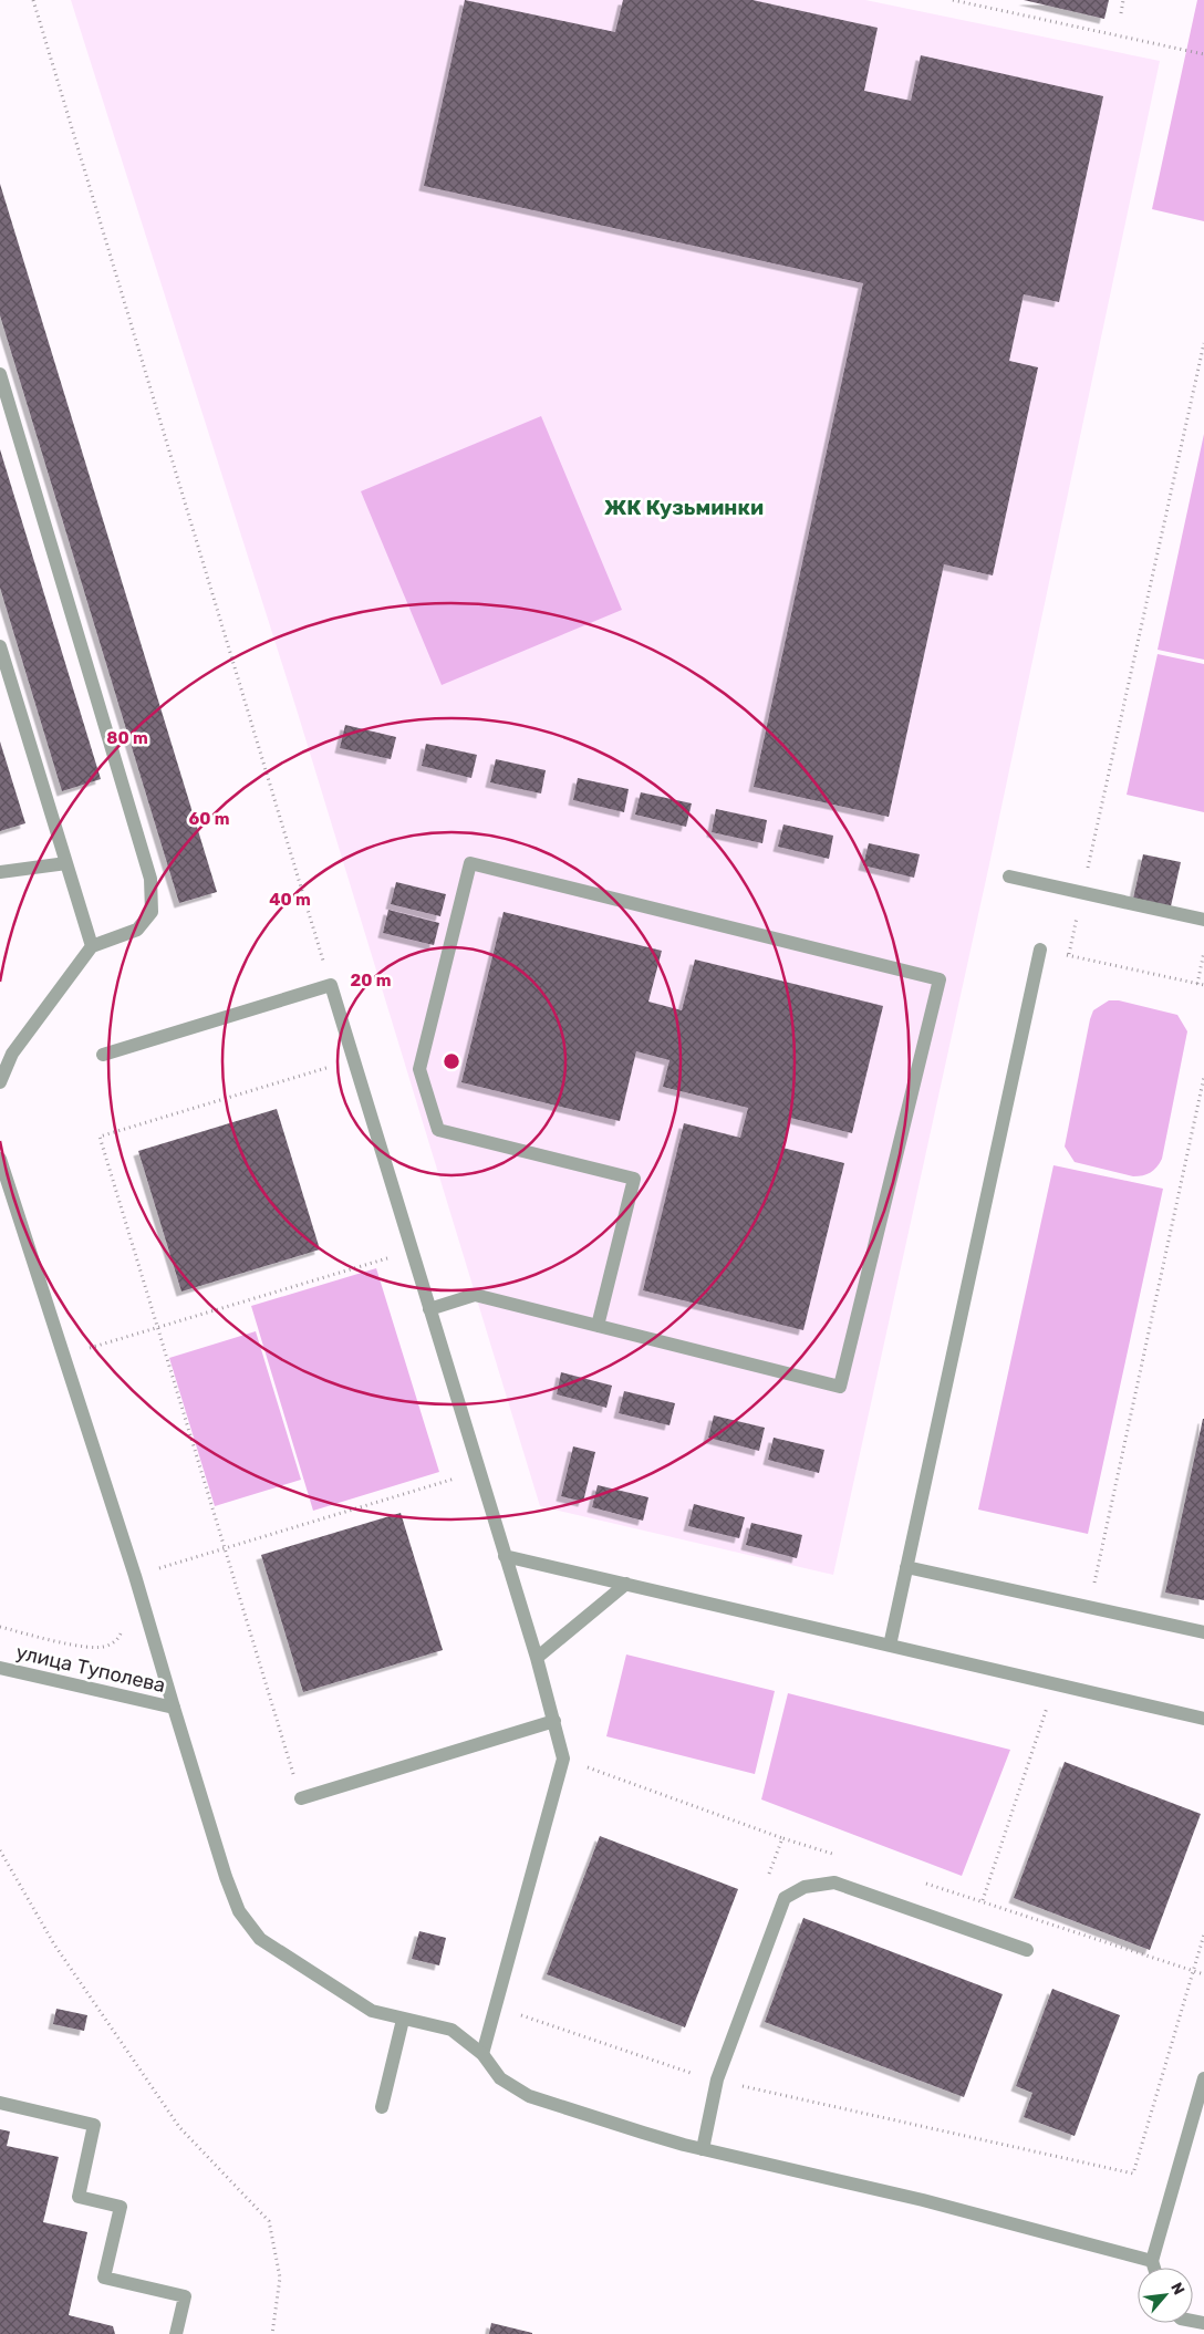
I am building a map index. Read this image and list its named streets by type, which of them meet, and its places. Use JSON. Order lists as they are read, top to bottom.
{
  "streets": {
    "street": ["улица Туполева"]
  },
  "districts": ["ЖК Кузьминки"],
  "north": "top right",
  "rings": [
    "80 m",
    "60 m",
    "40 m",
    "20 m"
  ]
}
